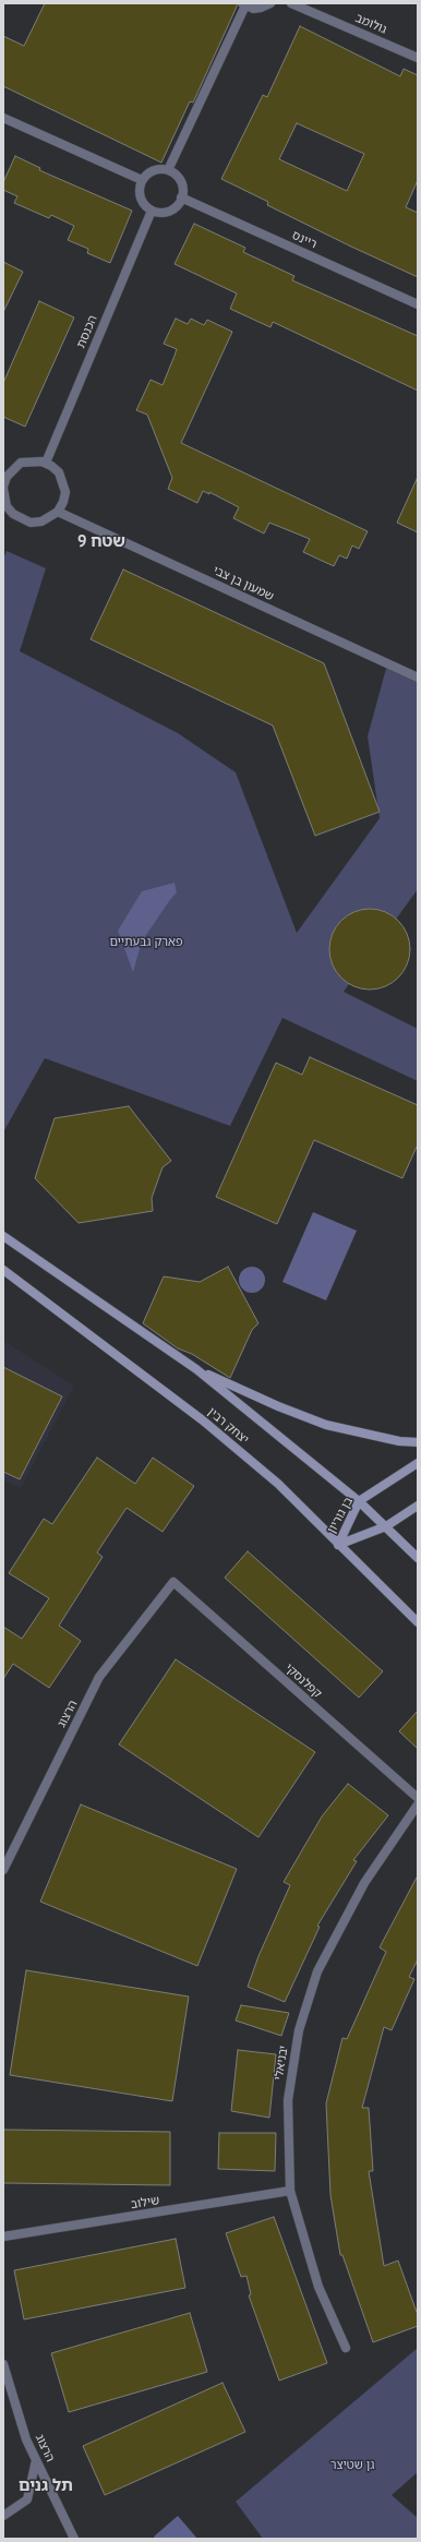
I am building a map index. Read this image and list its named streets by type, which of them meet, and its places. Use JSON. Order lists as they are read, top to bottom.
{
  "streets": {
    "main road": ["יצחק רבין", "בן גוריון"],
    "street": [
      "גולומב",
      "ריינס",
      "הכנסת",
      "שמעון בן צבי",
      "קפלנסקי",
      "הרצוג",
      "יבניאלי",
      "שילוב"
    ]
  },
  "crossings": [
    ["ריינס", "הכנסת"],
    ["הכנסת", "שמעון בן צבי"],
    ["יצחק רבין", "בן גוריון"],
    ["קפלנסקי", "הרצוג"],
    ["יבניאלי", "שילוב"]
  ],
  "districts": ["שטח 9", "תל גנים"],
  "parks": ["פארק גבעתיים", "גן שטיצר"]
}
